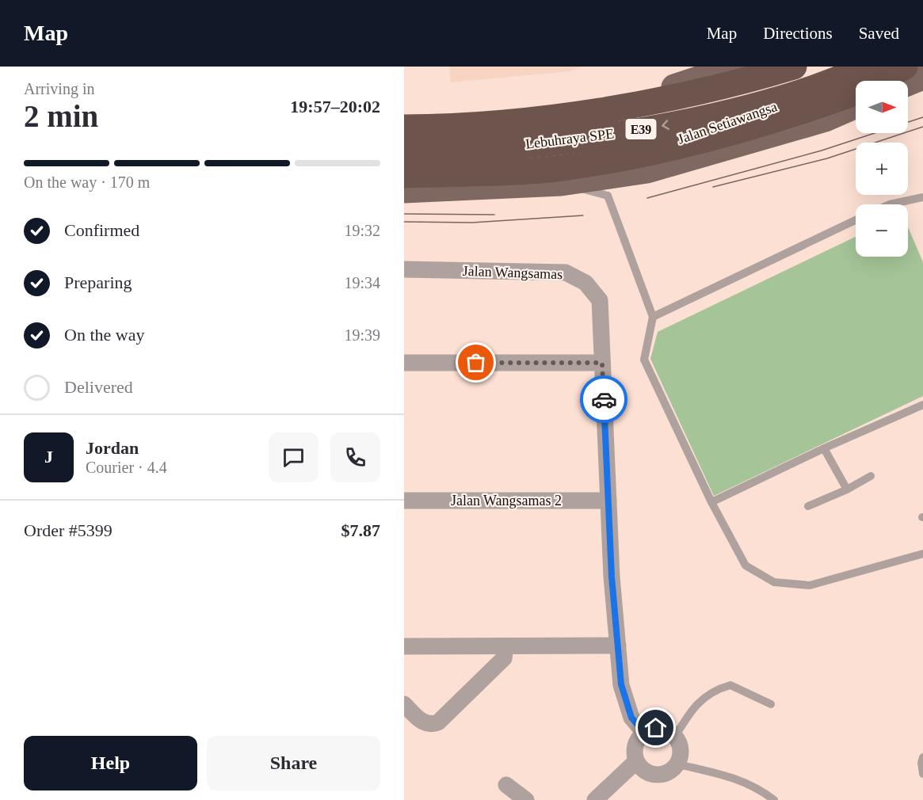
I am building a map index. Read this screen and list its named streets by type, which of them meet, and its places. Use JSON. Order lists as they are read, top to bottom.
{
  "streets": {
    "highway": ["E39", "Lebuhraya SPE"],
    "main road": ["Jalan Setiawangsa"],
    "street": ["Jalan Wangsamas", "Jalan Wangsamas 2"]
  },
  "crossings": [
    ["Jalan Setiawangsa", "E39"],
    ["Jalan Setiawangsa", "Lebuhraya SPE"],
    ["E39", "Lebuhraya SPE"],
    ["Jalan Wangsamas", "Jalan Wangsamas 2"]
  ],
  "north": "right",
  "page": {
    "header": "Map",
    "nav": ["Map", "Directions", "Saved"],
    "heading": ["2 min", "Arriving in", "19:57–20:02"],
    "panel": [
      "Jordan",
      "Courier · 4.4",
      "Order #5399",
      "$7.87"
    ],
    "map_buttons": ["+", "−"],
    "bar": "On the way · 170 m",
    "list": [
      ["Confirmed", "19:32"],
      ["Preparing", "19:34"],
      ["On the way", "19:39"],
      "Delivered"
    ],
    "round": "J",
    "buttons": ["Help", "Share"]
  }
}
